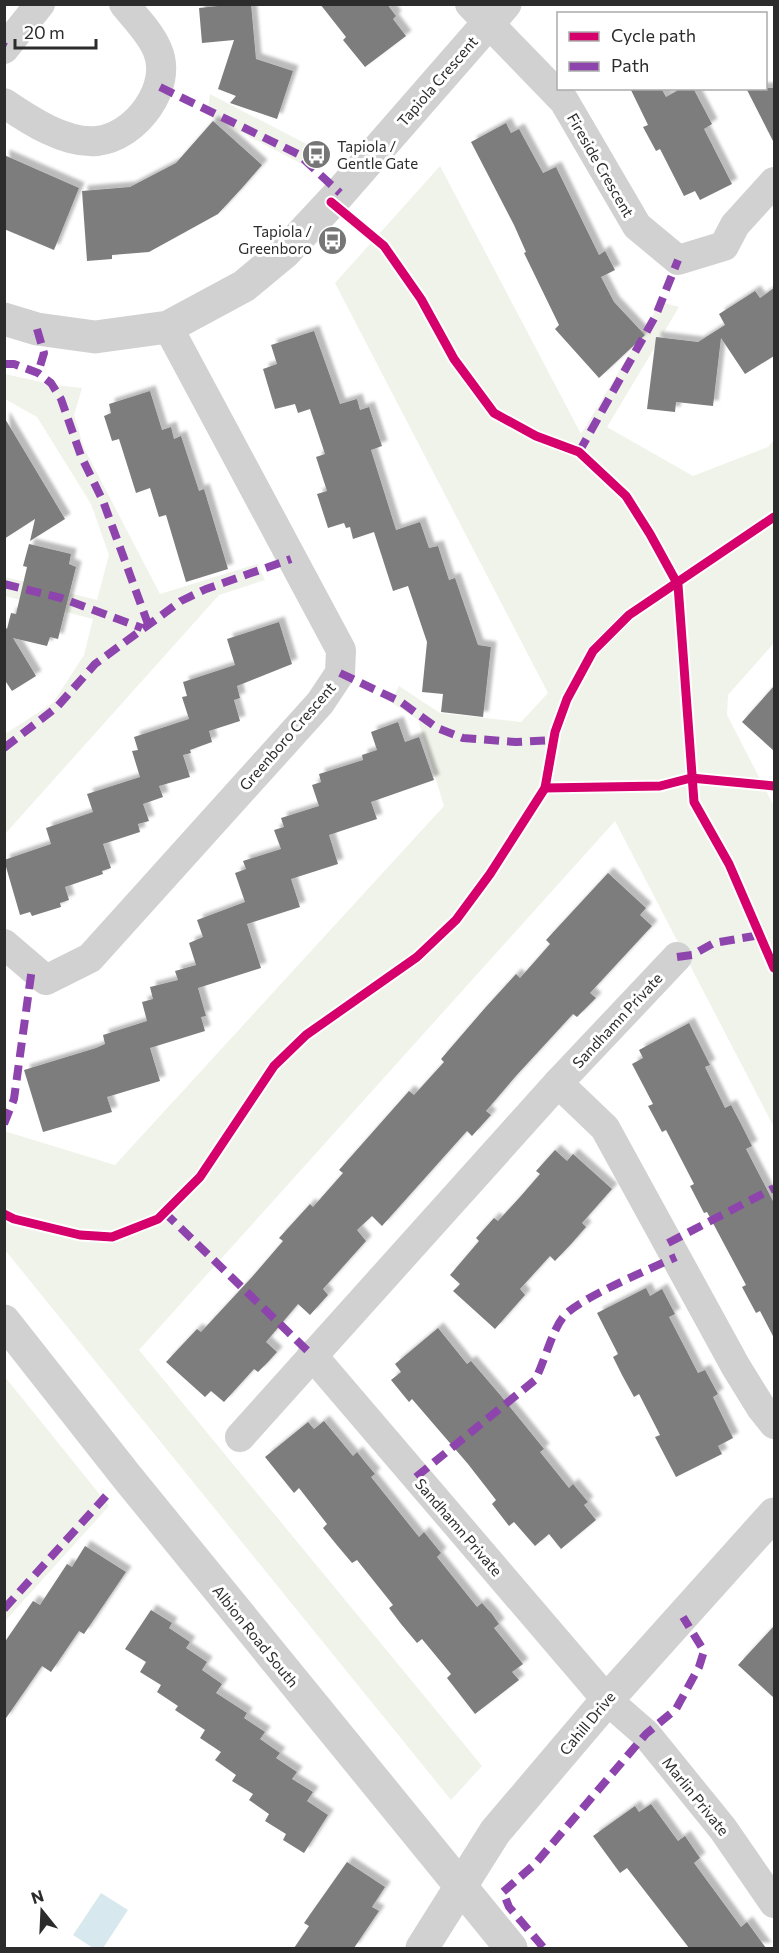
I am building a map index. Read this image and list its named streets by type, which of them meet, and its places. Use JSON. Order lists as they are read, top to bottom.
{
  "streets": {
    "street": [
      "Tapiola Crescent",
      "Fireside Crescent",
      "Greenboro Crescent",
      "Sandhamn Private",
      "Albion Road South",
      "Cahill Drive",
      "Marlin Private"
    ]
  },
  "crossings": [
    ["Tapiola Crescent", "Fireside Crescent"],
    ["Tapiola Crescent", "Greenboro Crescent"],
    ["Sandhamn Private", "Cahill Drive"],
    ["Sandhamn Private", "Marlin Private"],
    ["Albion Road South", "Cahill Drive"],
    ["Cahill Drive", "Marlin Private"]
  ],
  "places": {
    "bus stop": ["Tapiola / Gentle Gate", "Tapiola / Greenboro"]
  },
  "legend": ["Cycle path", "Path"],
  "scale_bar": "20 m",
  "north": "top"
}
